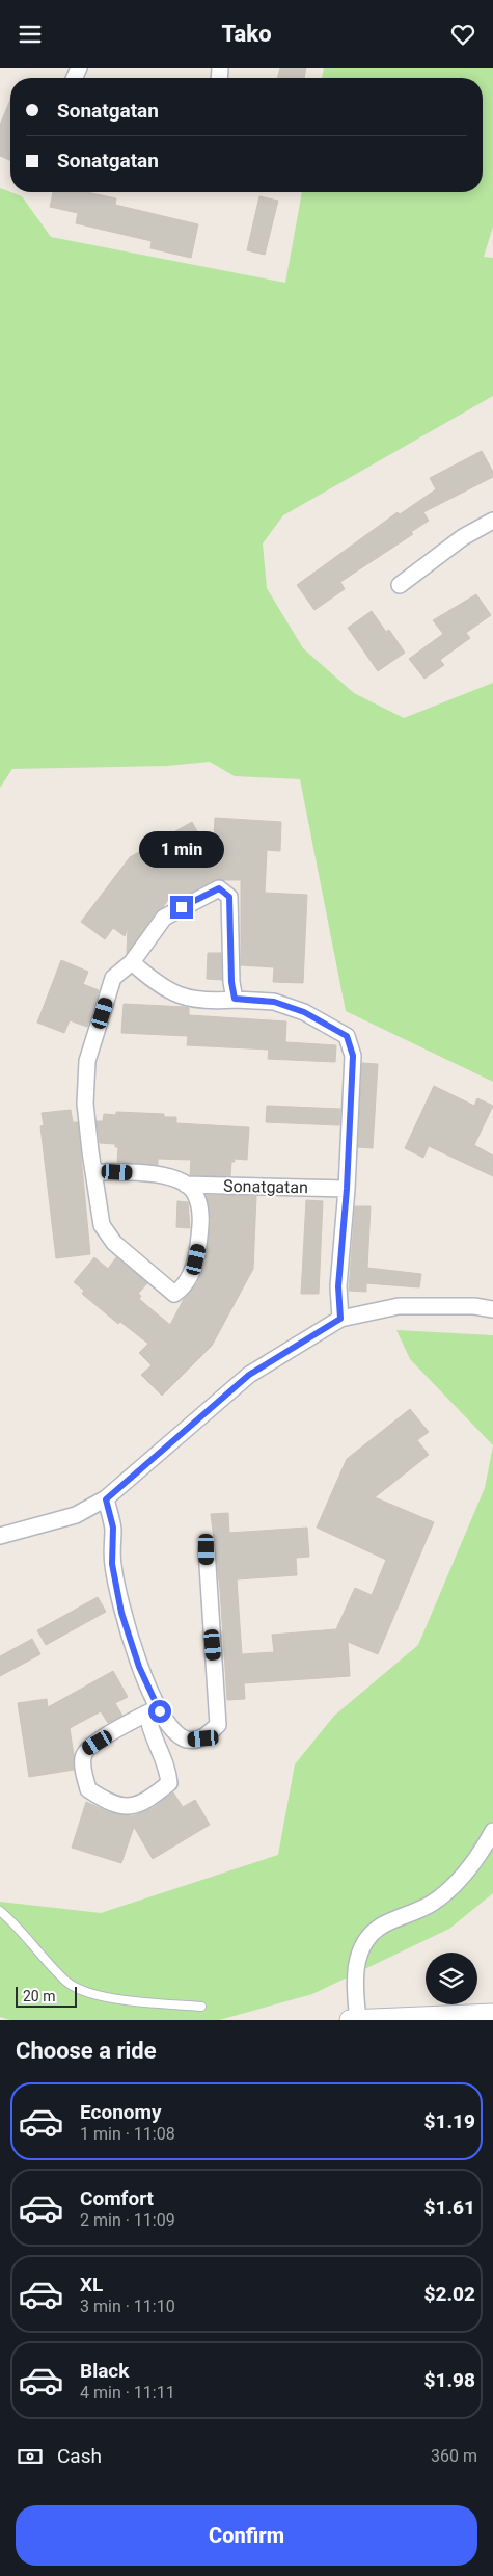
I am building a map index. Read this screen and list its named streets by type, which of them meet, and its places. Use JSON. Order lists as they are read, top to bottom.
{
  "streets": {
    "street": ["Sonatgatan"]
  },
  "scale_bar": "20 m",
  "page": {
    "header": "Tako",
    "banner": ["Sonatgatan", "Sonatgatan"],
    "bubble": "1 min",
    "scale": "20 m",
    "heading": "Choose a ride",
    "list": [
      {
        "name": "Economy",
        "note": "1 min · 11:08",
        "value": "$1.19"
      },
      {
        "name": "Comfort",
        "note": "2 min · 11:09",
        "value": "$1.61"
      },
      {
        "name": "XL",
        "note": "3 min · 11:10",
        "value": "$2.02"
      },
      {
        "name": "Black",
        "note": "4 min · 11:11",
        "value": "$1.98"
      }
    ],
    "pay": ["Cash", "360 m"],
    "buttons": "Confirm"
  }
}
